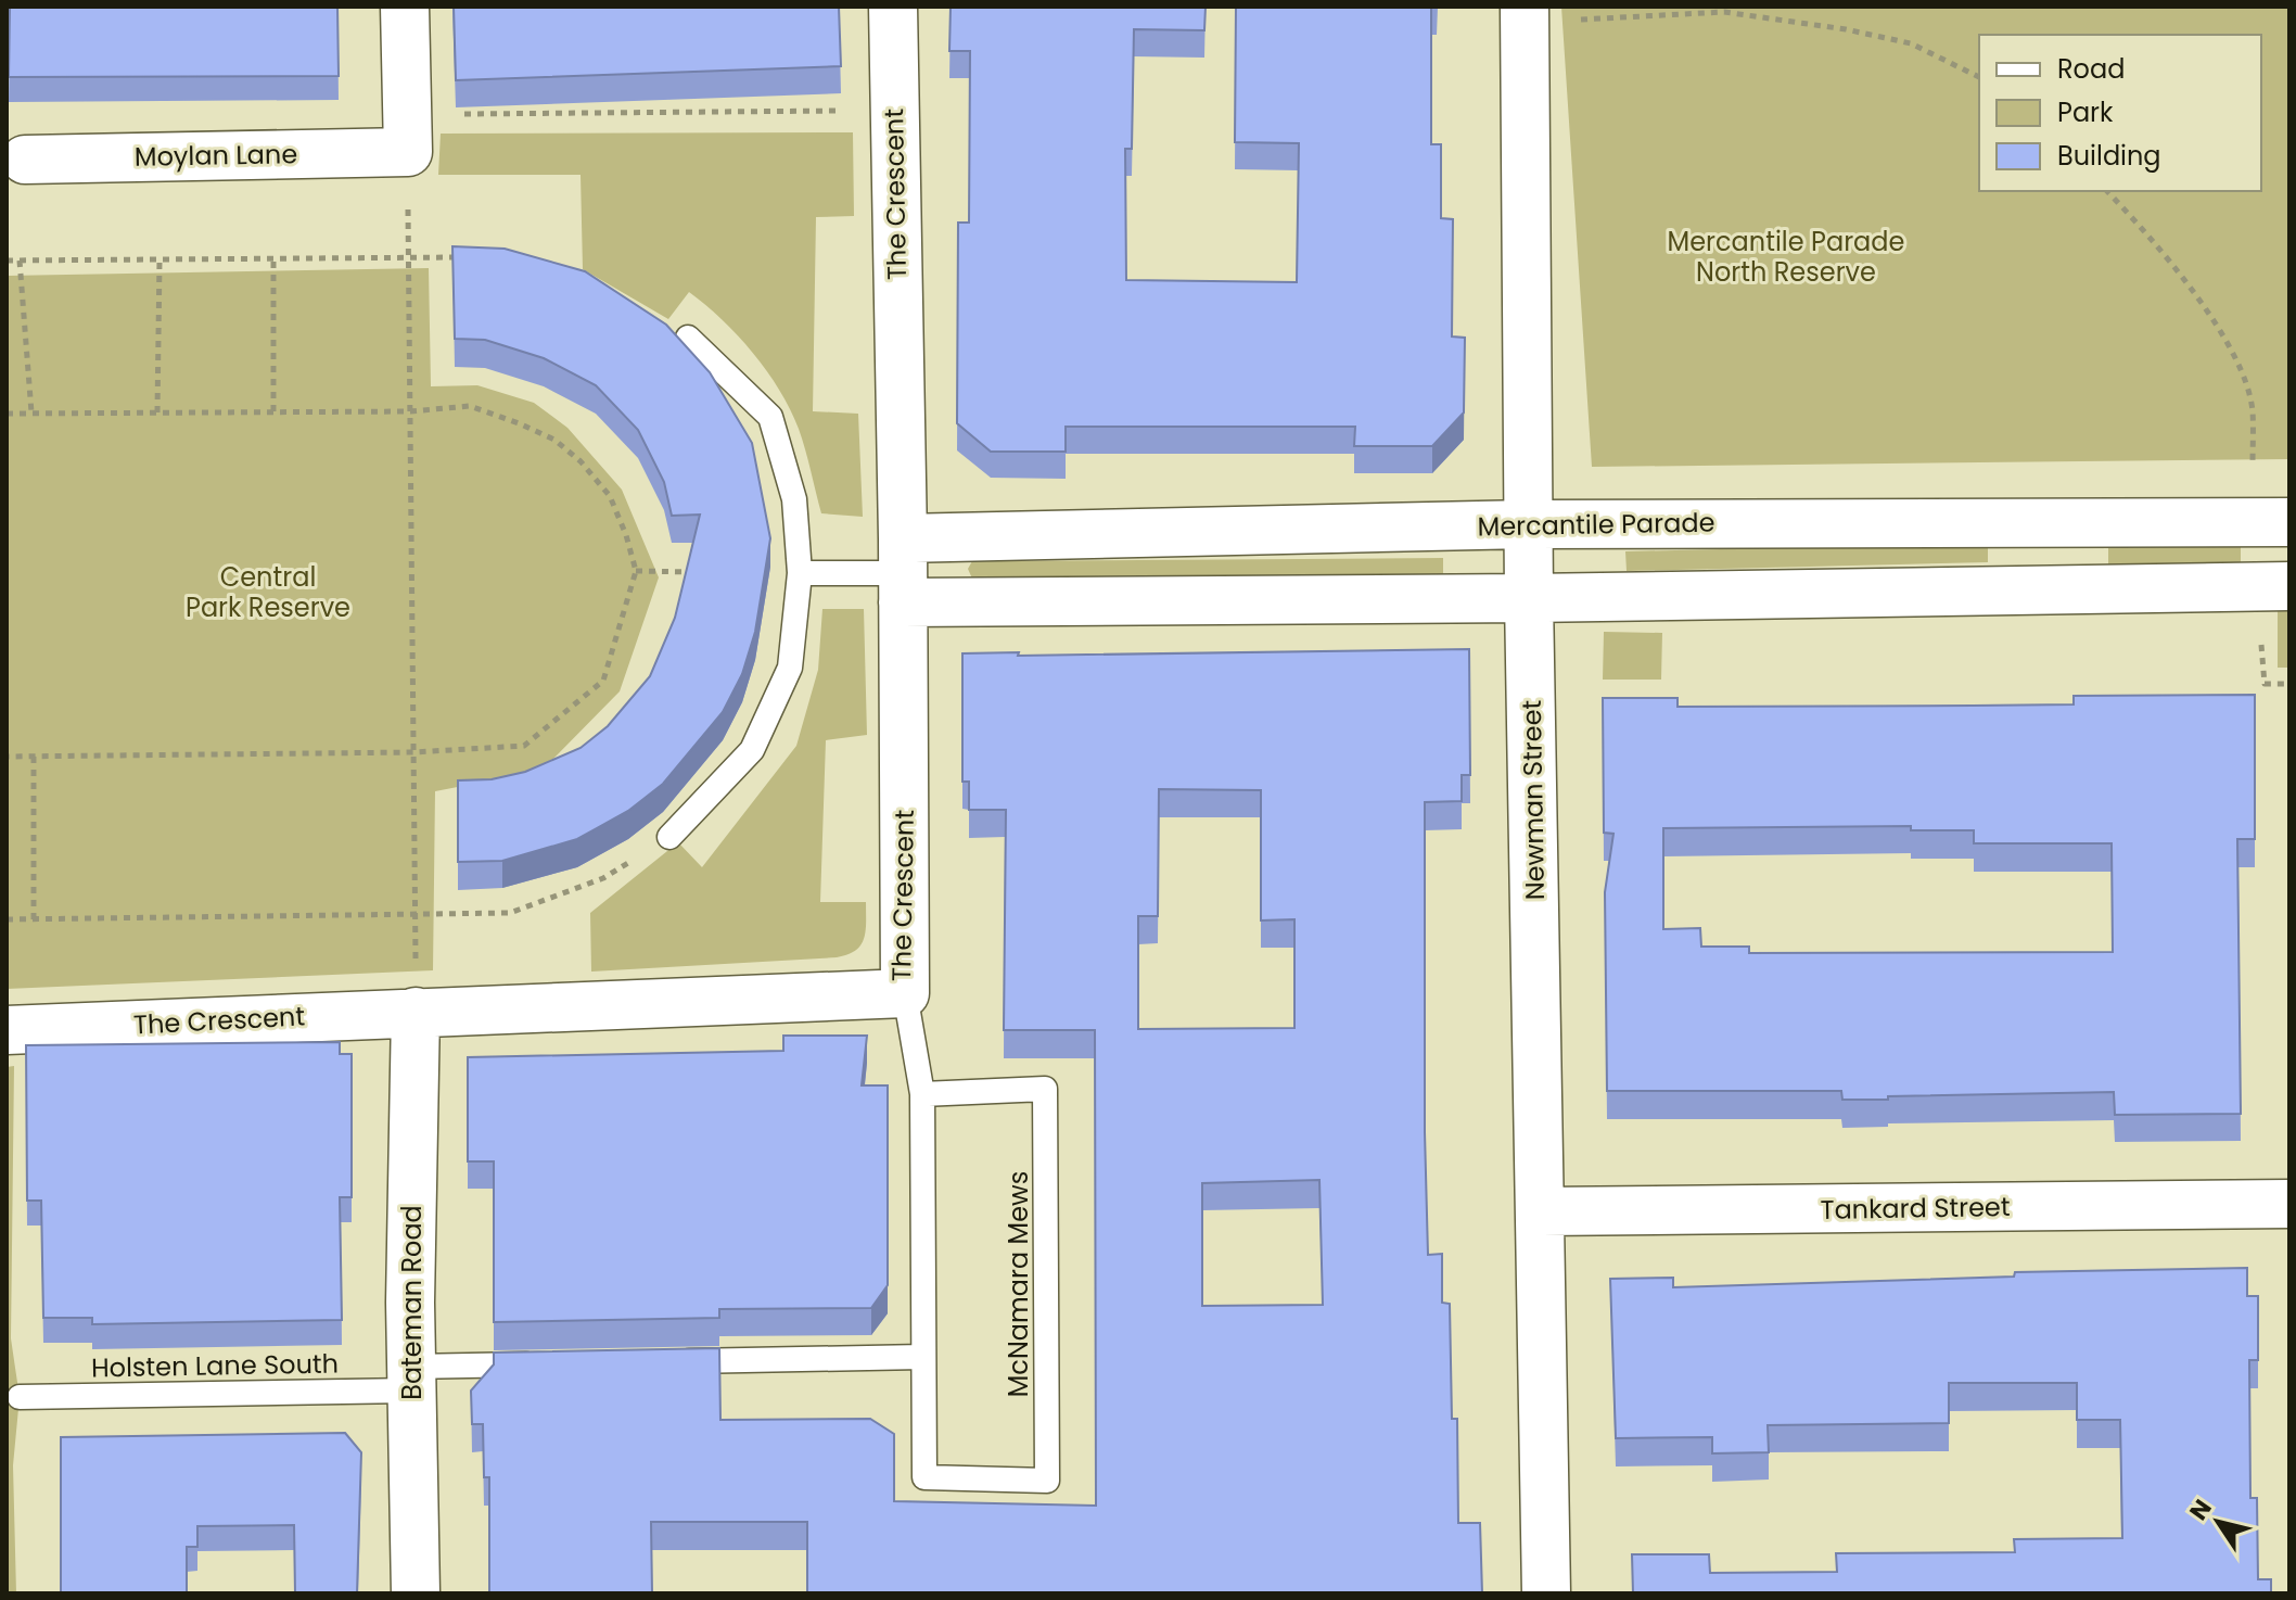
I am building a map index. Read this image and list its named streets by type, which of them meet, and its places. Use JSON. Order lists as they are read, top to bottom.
{
  "streets": {
    "street": [
      "Moylan Lane",
      "The Crescent",
      "Mercantile Parade",
      "Newman Street",
      "Tankard Street",
      "Bateman Road"
    ],
    "lane": ["McNamara Mews", "Holsten Lane South"]
  },
  "crossings": [
    ["The Crescent", "Mercantile Parade"],
    ["The Crescent", "McNamara Mews"],
    ["The Crescent", "Bateman Road"],
    ["Mercantile Parade", "Newman Street"],
    ["Newman Street", "Tankard Street"],
    ["Bateman Road", "Holsten Lane South"]
  ],
  "parks": ["Mercantile Parade North Reserve", "Central Park Reserve"],
  "legend": ["Road", "Park", "Building"],
  "north": "top left"
}
